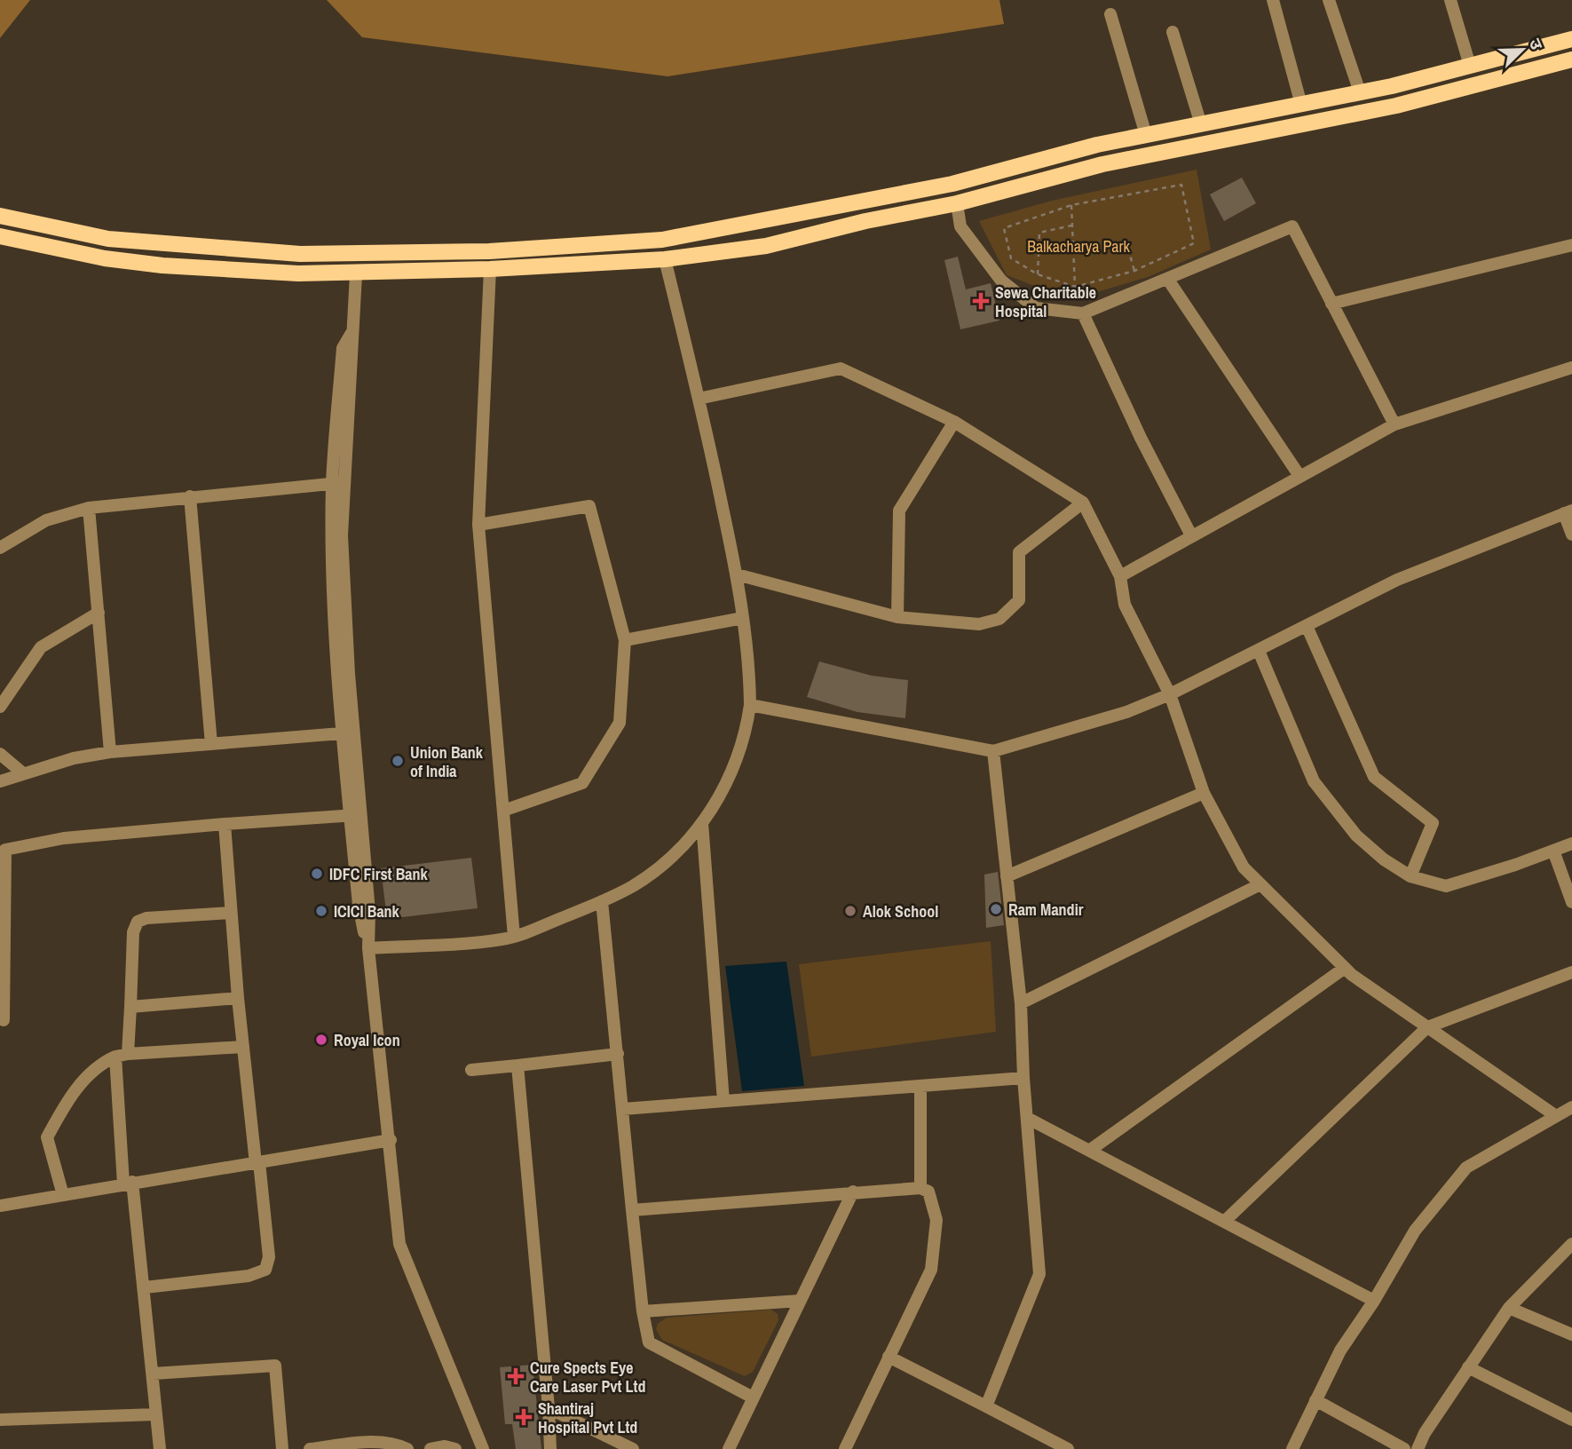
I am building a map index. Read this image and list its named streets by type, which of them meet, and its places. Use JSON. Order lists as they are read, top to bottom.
{
  "parks": ["Balkacharya Park"],
  "places": {
    "health": ["Sewa Charitable Hospital", "Cure Spects Eye Care Laser Pvt Ltd", "Shantiraj Hospital Pvt Ltd"],
    "other": [
      "Union Bank of India",
      "IDFC First Bank",
      "Ram Mandir",
      "ICICI Bank",
      "Alok School",
      "Royal Icon"
    ]
  },
  "north": "top right"
}
